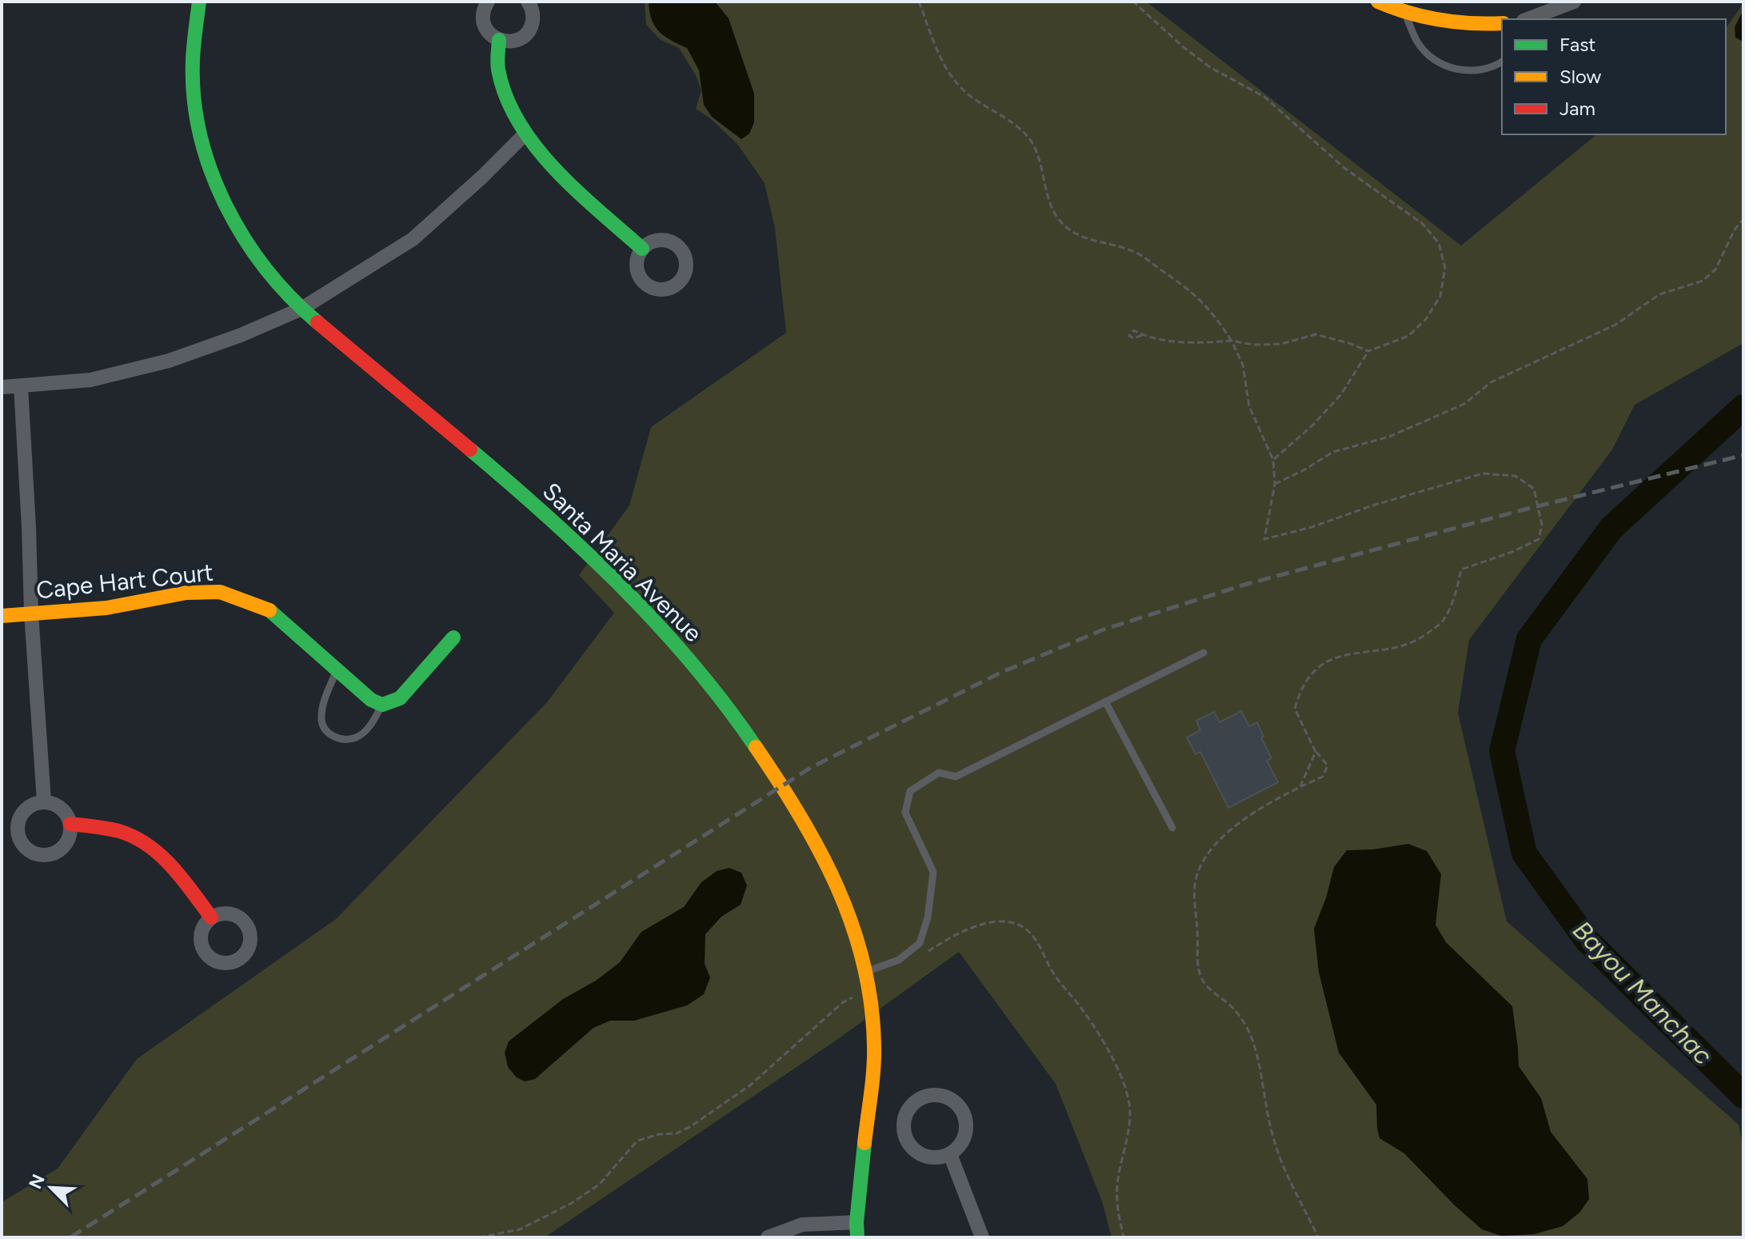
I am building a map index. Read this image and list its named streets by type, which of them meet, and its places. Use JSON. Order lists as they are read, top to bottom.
{
  "streets": {
    "street": ["Santa Maria Avenue", "Cape Hart Court"]
  },
  "water": ["Bayou Manchac"],
  "legend": ["Fast", "Slow", "Jam"],
  "north": "top left"
}
